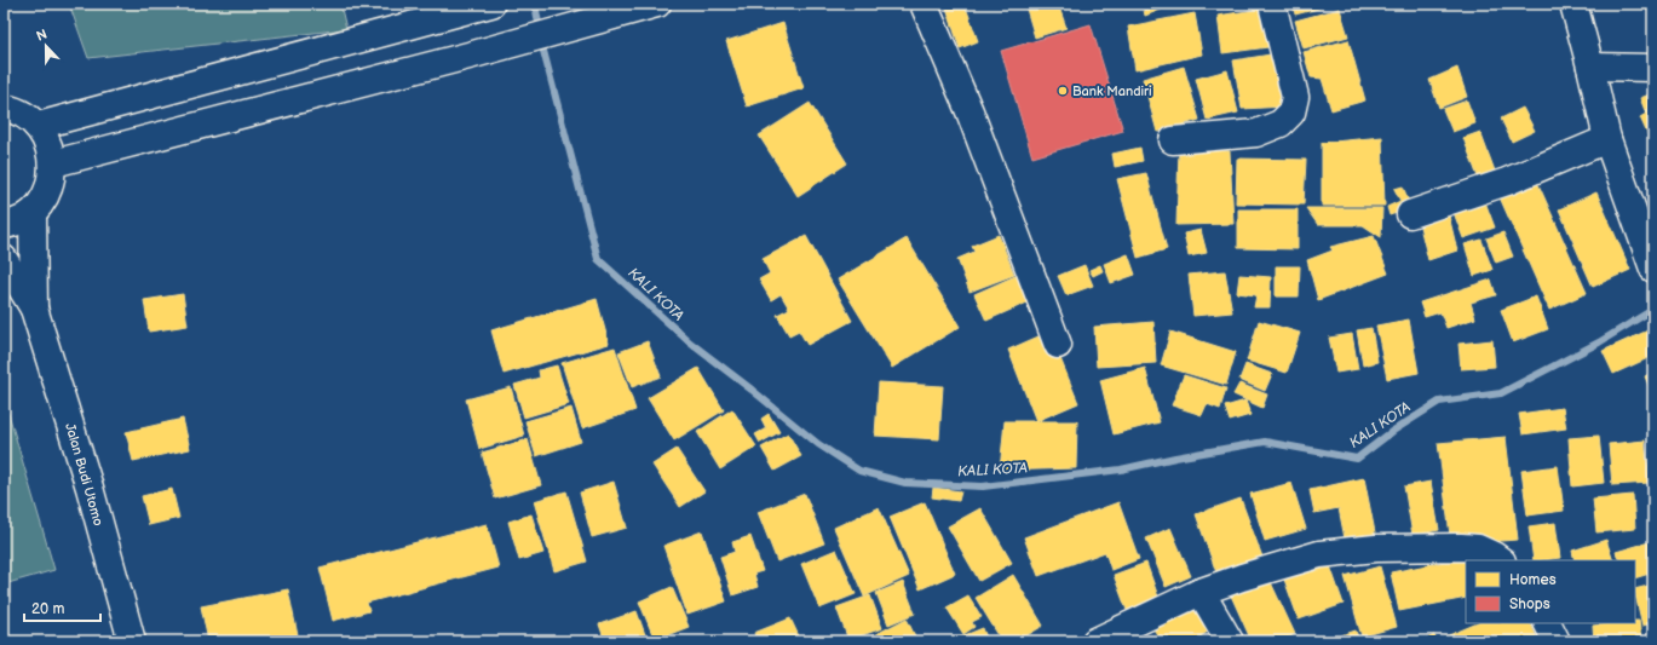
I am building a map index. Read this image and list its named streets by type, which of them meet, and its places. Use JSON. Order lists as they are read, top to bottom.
{
  "streets": {
    "street": ["Jalan Budi Utomo"]
  },
  "water": ["KALI KOTA"],
  "places": ["Bank Mandiri"],
  "legend": ["Homes", "Shops"],
  "scale_bar": "20 m",
  "north": "top"
}
